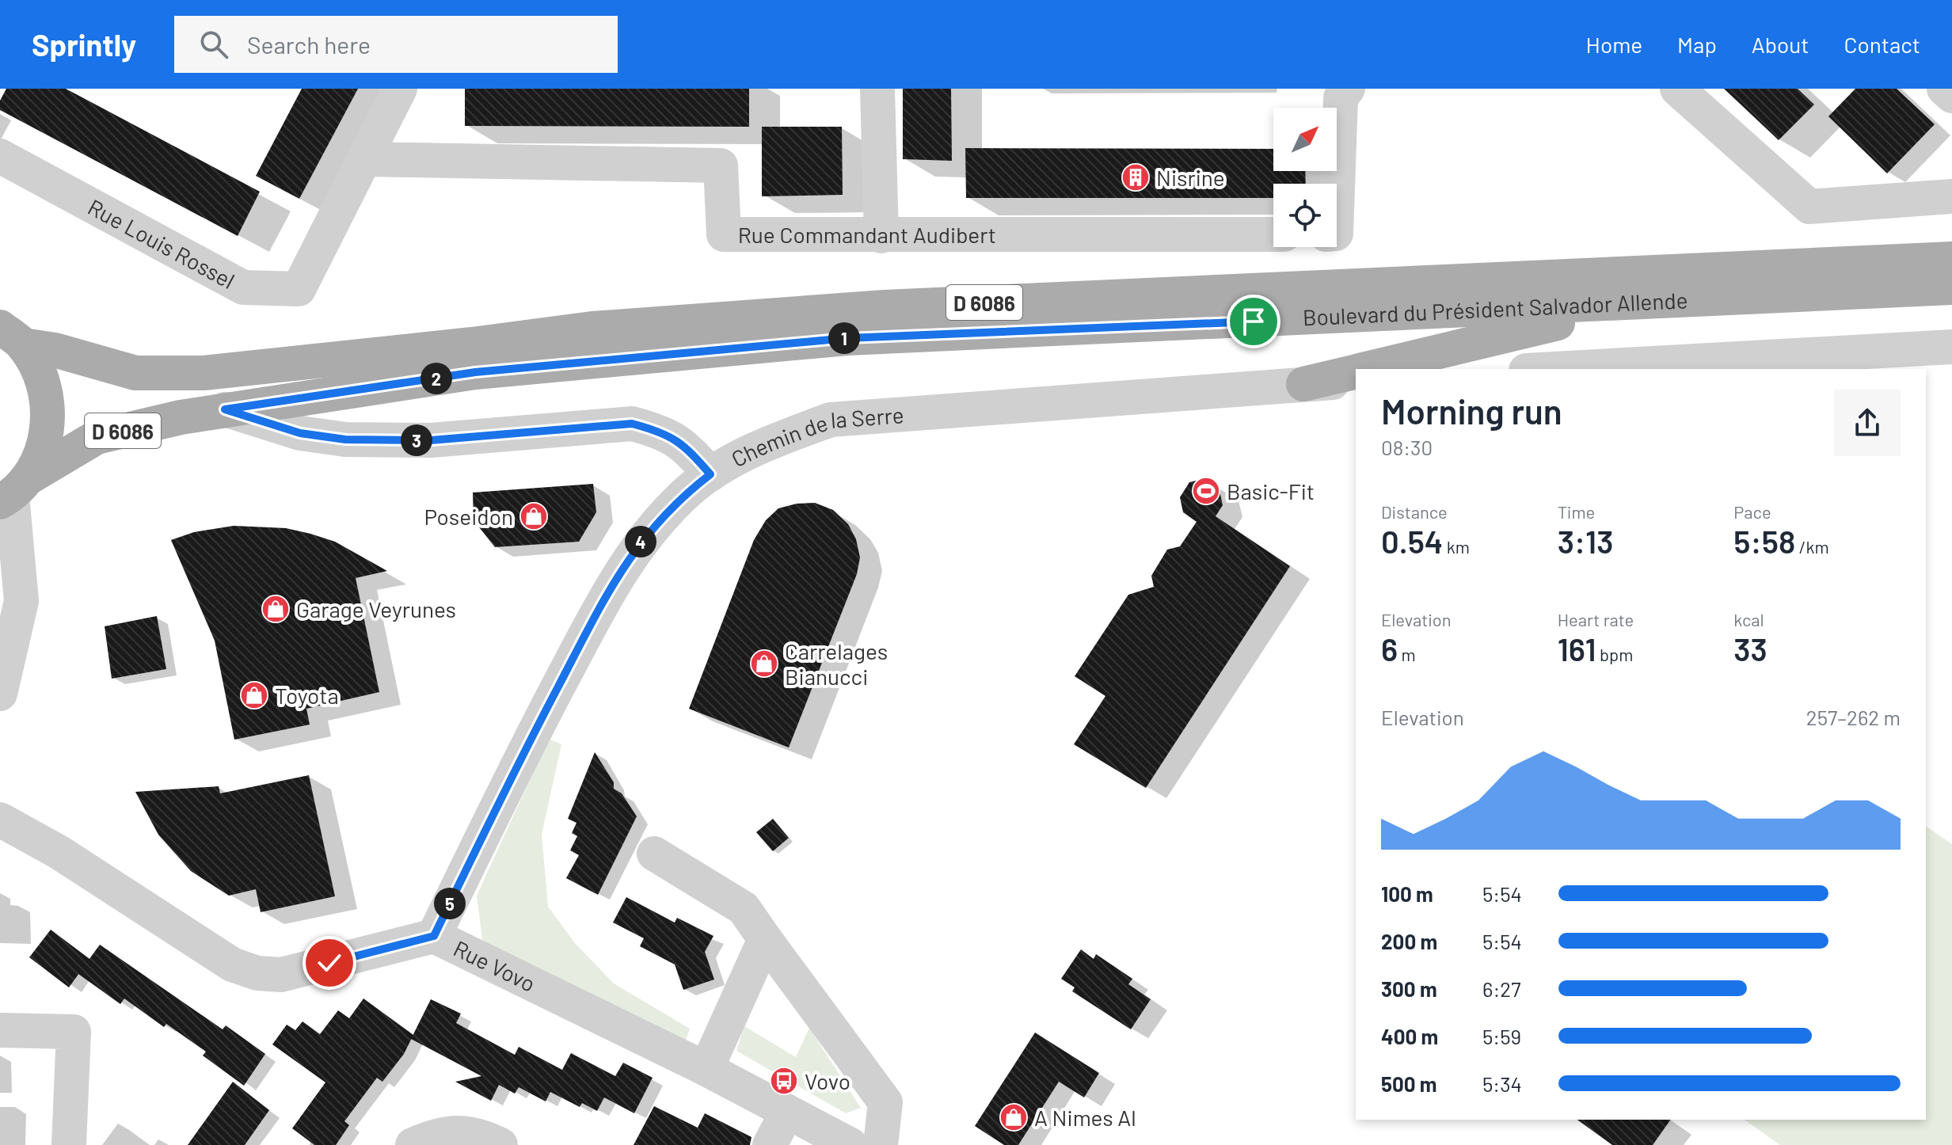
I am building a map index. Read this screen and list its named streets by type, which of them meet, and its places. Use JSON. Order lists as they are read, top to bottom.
{
  "streets": {
    "main road": ["D 6086", "Boulevard du Président Salvador Allende"],
    "street": [
      "Rue Commandant Audibert",
      "Rue Louis Rossel",
      "Chemin de la Serre",
      "Rue Vovo"
    ]
  },
  "crossings": [
    ["Rue Commandant Audibert", "Rue Louis Rossel"],
    ["Chemin de la Serre", "Rue Vovo"]
  ],
  "places": {
    "building": ["Nisrine"],
    "sports": ["Basic-Fit"],
    "shop": [
      "Poseidon",
      "Garage Veyrunes",
      "Carrelages Bianucci",
      "Toyota",
      "A Nimes Al"
    ],
    "bus stop": ["Vovo"]
  },
  "north": "top right",
  "page": {
    "header": "Sprintly",
    "search": "Search here",
    "nav": [
      "Home",
      "Map",
      "About",
      "Contact"
    ],
    "pins": [
      "1",
      "2",
      "3",
      "4",
      "5"
    ],
    "heading": ["Morning run", "08:30"],
    "stats": [
      ["Distance", "0.54 km"],
      ["Time", "3:13"],
      ["Pace", "5:58 /km"],
      ["Elevation", "6 m"],
      ["Heart rate", "161 bpm"],
      ["kcal", "33"]
    ],
    "chart": ["Elevation", "257–262 m"],
    "list": [
      {
        "name": "100 m",
        "note": "5:54"
      },
      {
        "name": "200 m",
        "note": "5:54"
      },
      {
        "name": "300 m",
        "note": "6:27"
      },
      {
        "name": "400 m",
        "note": "5:59"
      },
      {
        "name": "500 m",
        "note": "5:34"
      }
    ]
  }
}
